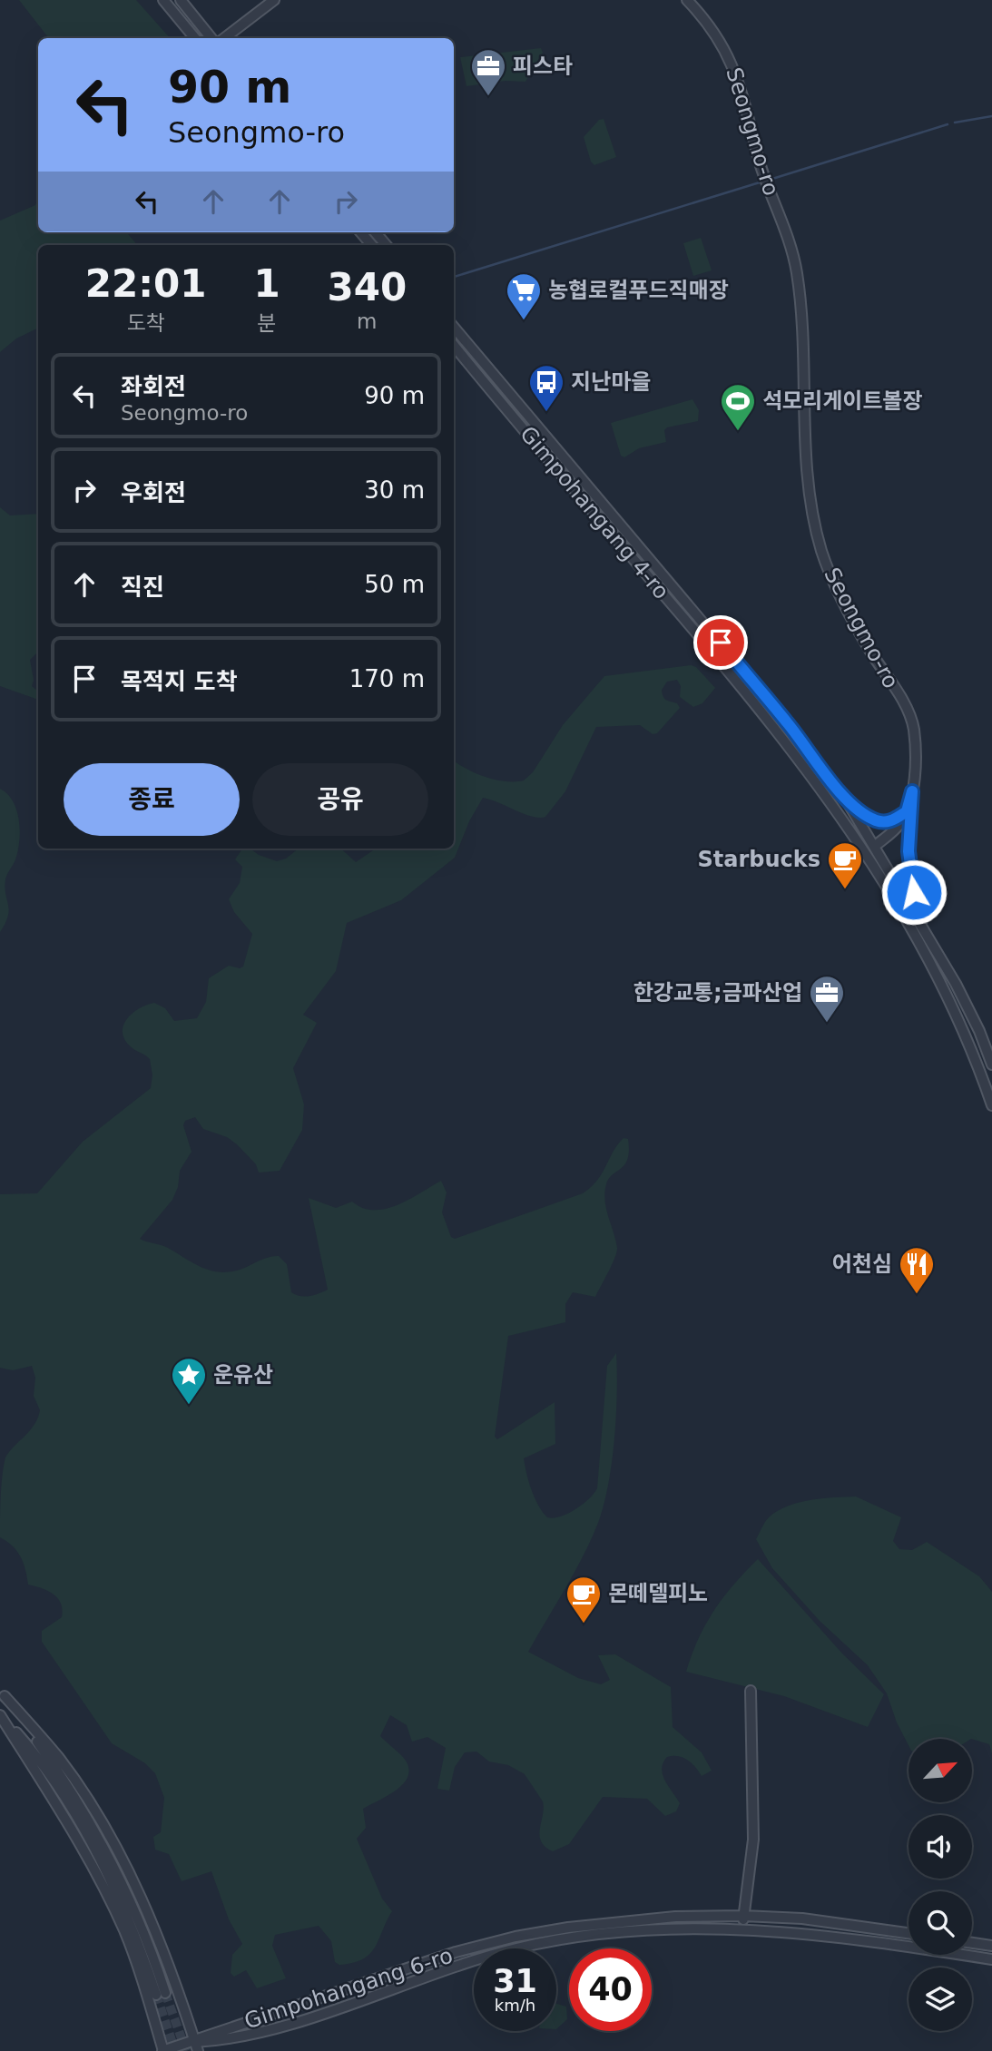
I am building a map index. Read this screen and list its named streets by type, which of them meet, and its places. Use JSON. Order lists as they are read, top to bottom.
{
  "streets": {
    "street": ["Seongmo-ro", "Gimpohangang 4-ro", "Gimpohangang 6-ro"]
  },
  "crossings": [
    ["Seongmo-ro", "Gimpohangang 4-ro"]
  ],
  "places": {
    "office": ["피스타", "한강교통;금파산업"],
    "supermarket": ["농협로컬푸드직매장"],
    "bus stop": ["지난마을"],
    "sports": ["석모리게이트볼장"],
    "cafe": ["Starbucks", "몬떼델피노"],
    "restaurant": ["어천심"],
    "place": ["운유산"]
  },
  "north": "top right",
  "page": {
    "turn": ["90 m", "Seongmo-ro"],
    "eta": [
      "22:01",
      "도착",
      "1",
      "분",
      "340",
      "m"
    ],
    "list": [
      {
        "name": "좌회전",
        "note": "Seongmo-ro",
        "value": "90 m"
      },
      {
        "name": "우회전",
        "value": "30 m"
      },
      {
        "name": "직진",
        "value": "50 m"
      },
      {
        "name": "목적지 도착",
        "value": "170 m"
      }
    ],
    "buttons": ["종료", "공유"],
    "speed": "31 km/h",
    "limit": "40"
  }
}
